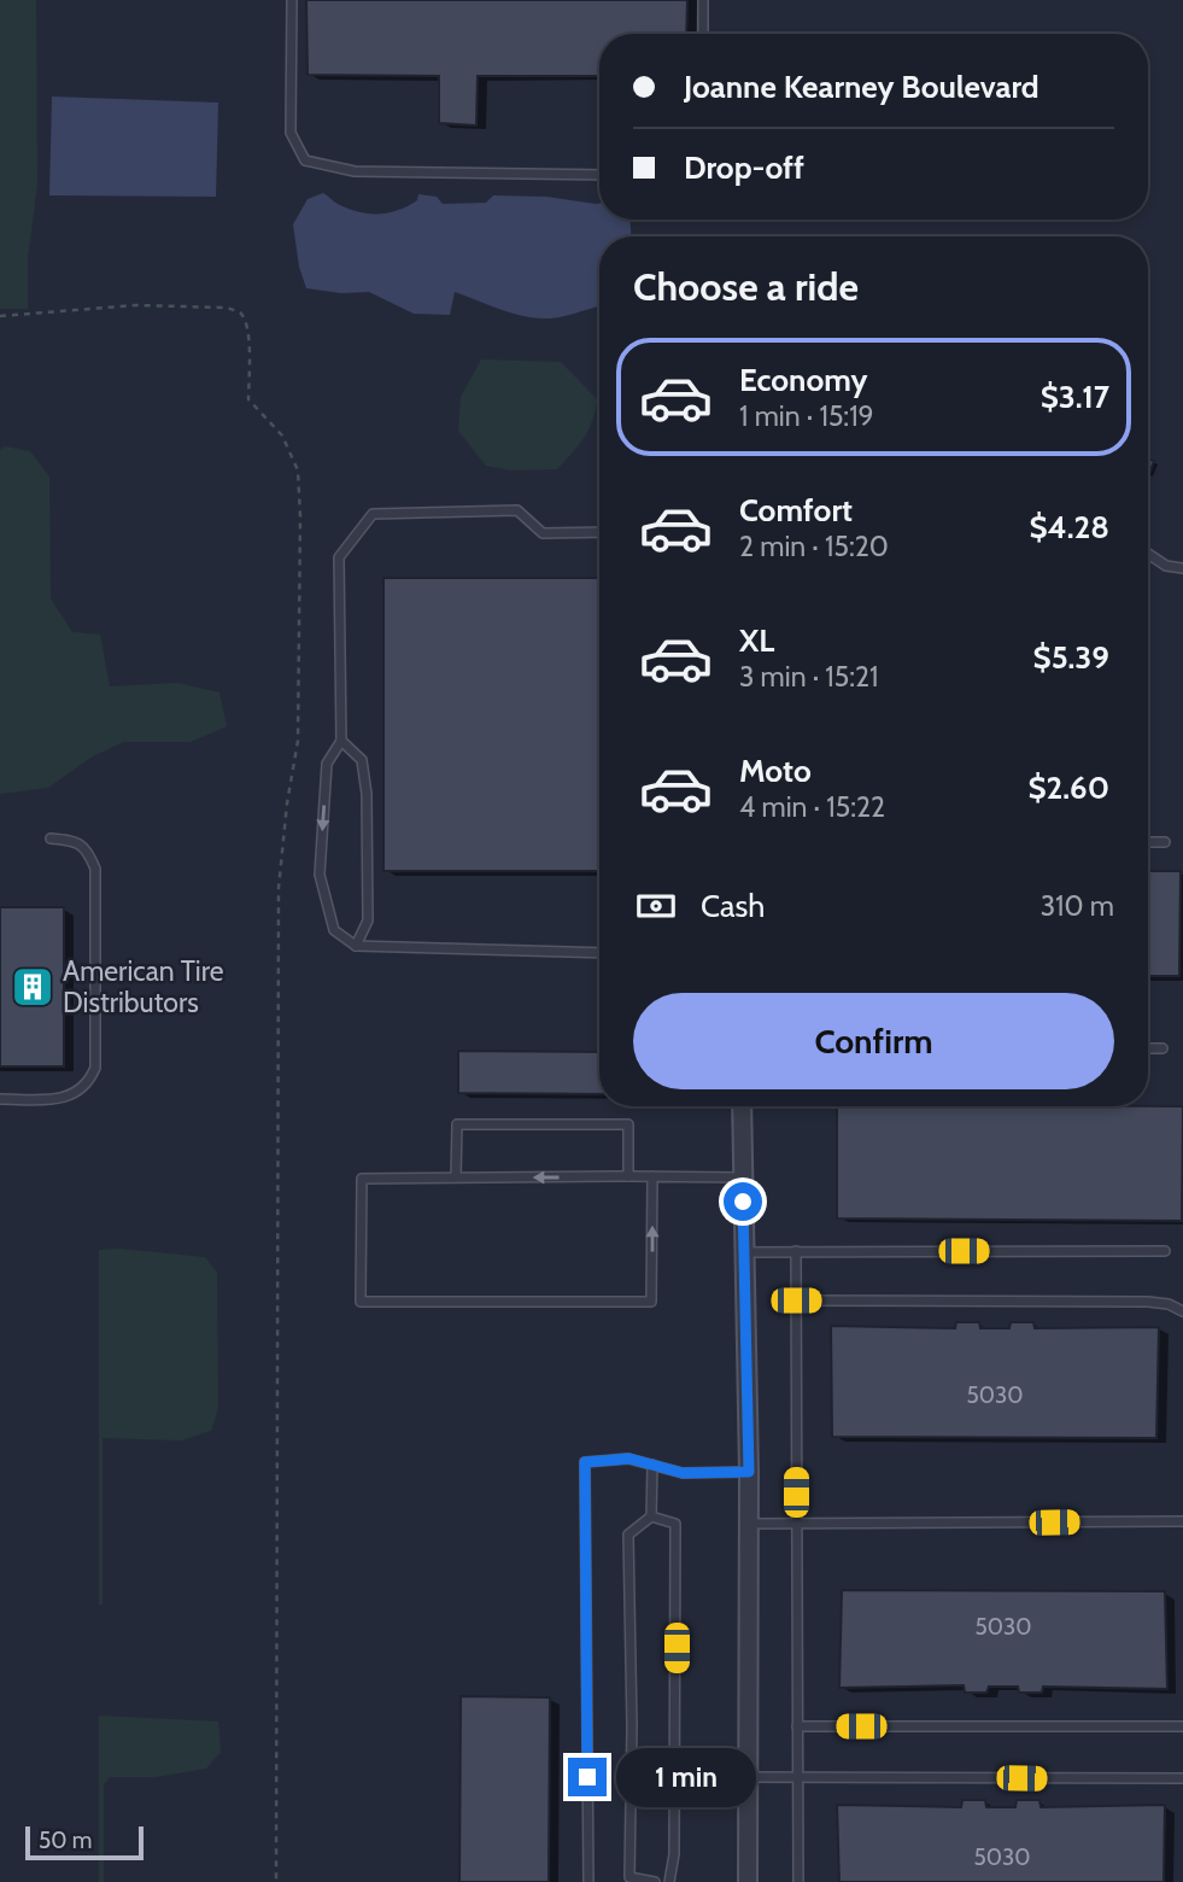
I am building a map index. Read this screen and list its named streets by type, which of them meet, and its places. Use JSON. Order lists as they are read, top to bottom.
{
  "places": {
    "building": ["American Tire Distributors"]
  },
  "house_numbers": ["5030", "5030", "5030"],
  "scale_bar": "50 m",
  "page": {
    "banner": ["Joanne Kearney Boulevard", "Drop-off"],
    "heading": "Choose a ride",
    "list": [
      {
        "name": "Economy",
        "note": "1 min · 15:19",
        "value": "$3.17"
      },
      {
        "name": "Comfort",
        "note": "2 min · 15:20",
        "value": "$4.28"
      },
      {
        "name": "XL",
        "note": "3 min · 15:21",
        "value": "$5.39"
      },
      {
        "name": "Moto",
        "note": "4 min · 15:22",
        "value": "$2.60"
      }
    ],
    "pay": ["Cash", "310 m"],
    "buttons": "Confirm",
    "bubble": "1 min",
    "scale": "50 m"
  }
}
